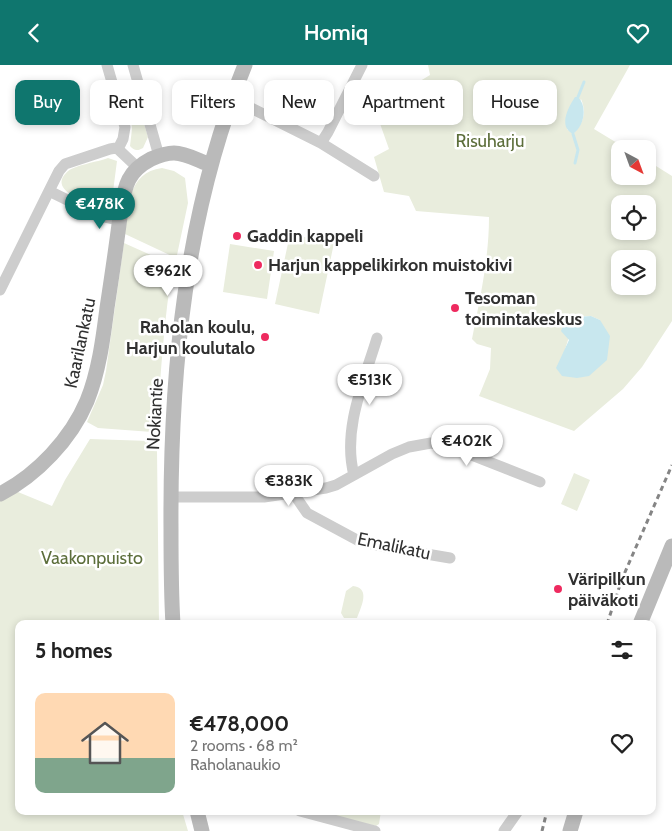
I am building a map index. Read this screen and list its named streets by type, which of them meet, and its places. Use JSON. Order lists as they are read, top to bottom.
{
  "streets": {
    "main road": ["Kaarilankatu", "Nokiantie"],
    "street": ["Emalikatu"]
  },
  "parks": ["Risuharju", "Vaakonpuisto"],
  "places": [
    "Gaddin kappeli",
    "Harjun kappelikirkon muistokivi",
    "Tesoman toimintakeskus",
    "Raholan koulu, Harjun koulutalo",
    "Väripilkun päiväkoti"
  ],
  "north": "bottom right",
  "page": {
    "header": "Homiq",
    "chip": [
      "Buy",
      "Rent",
      "Filters",
      "New",
      "Apartment",
      "House"
    ],
    "price": [
      "€478K",
      "€962K",
      "€513K",
      "€402K",
      "€383K"
    ],
    "heading": "5 homes",
    "list": [
      {
        "name": "€478,000",
        "note": "2 rooms · 68 m² · Raholanaukio"
      }
    ]
  }
}
